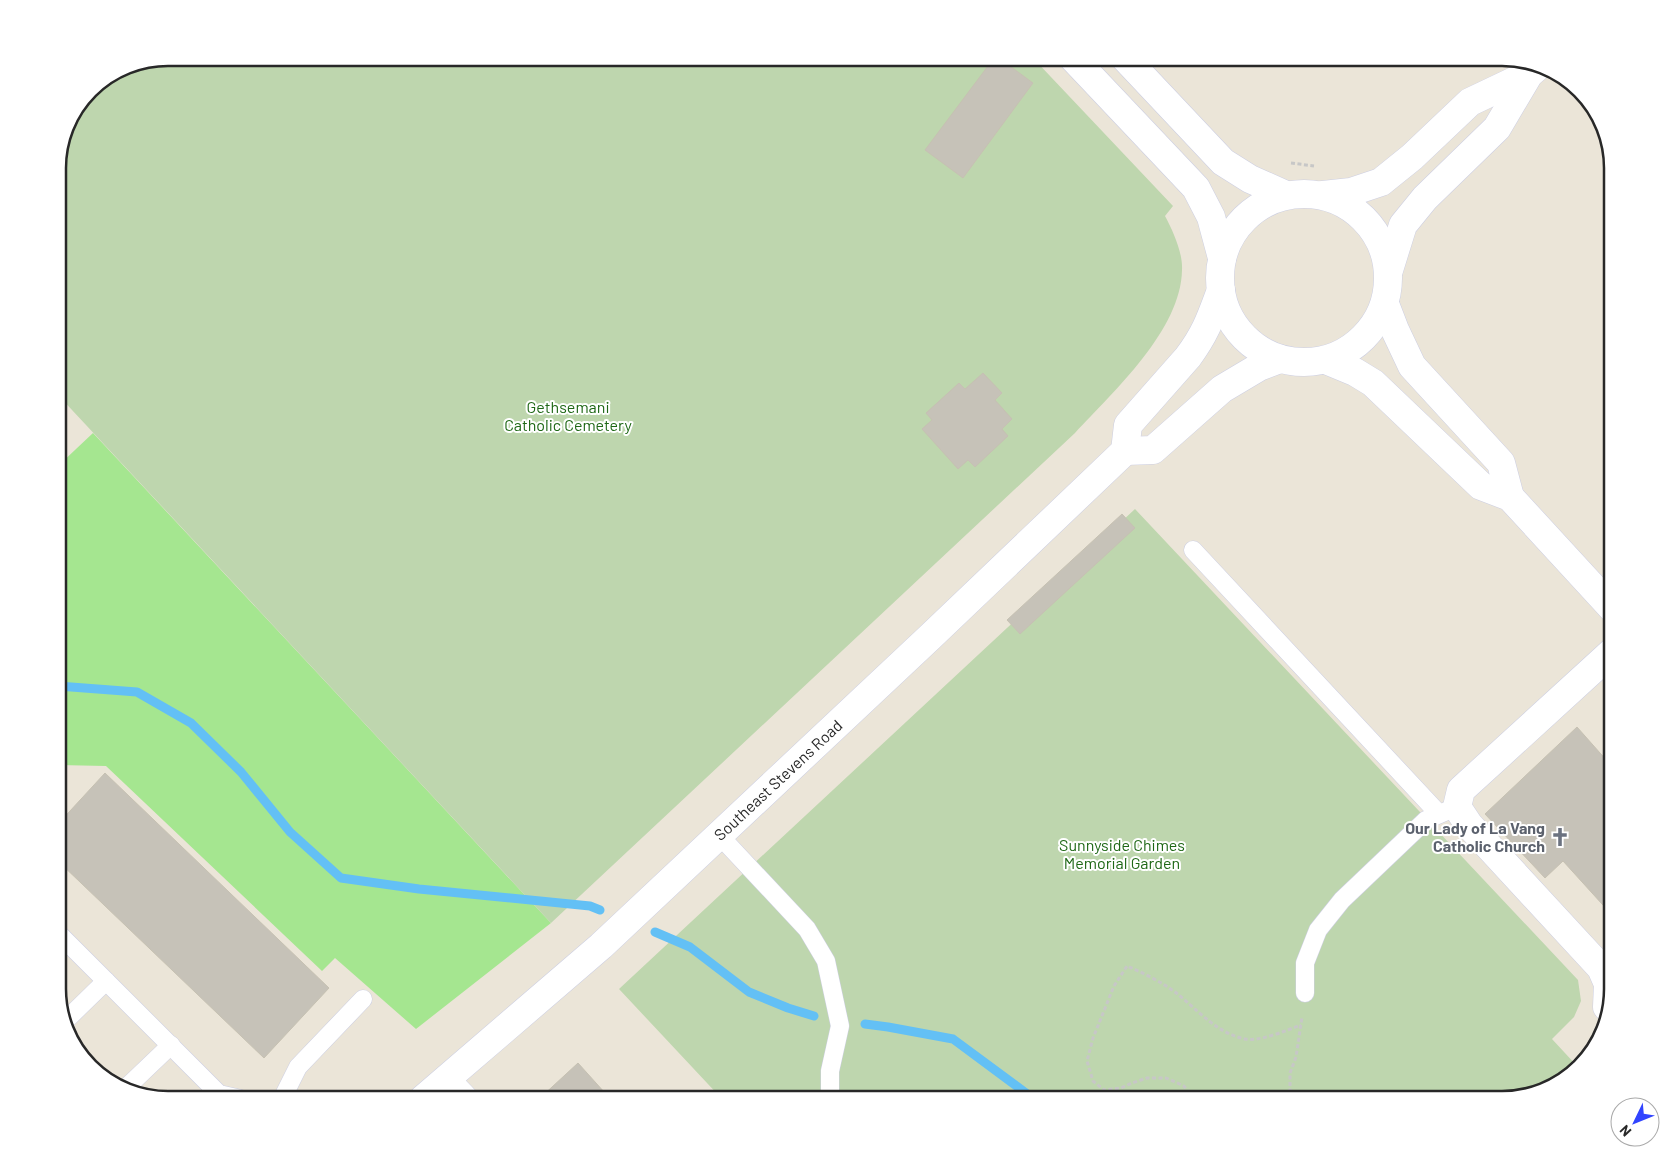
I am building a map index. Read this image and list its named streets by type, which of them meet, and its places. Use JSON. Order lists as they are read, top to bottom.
{
  "streets": {
    "street": ["Southeast Stevens Road"]
  },
  "parks": ["Gethsemani Catholic Cemetery", "Sunnyside Chimes Memorial Garden"],
  "places": {
    "church": ["Our Lady of La Vang Catholic Church"]
  },
  "north": "bottom left"
}
